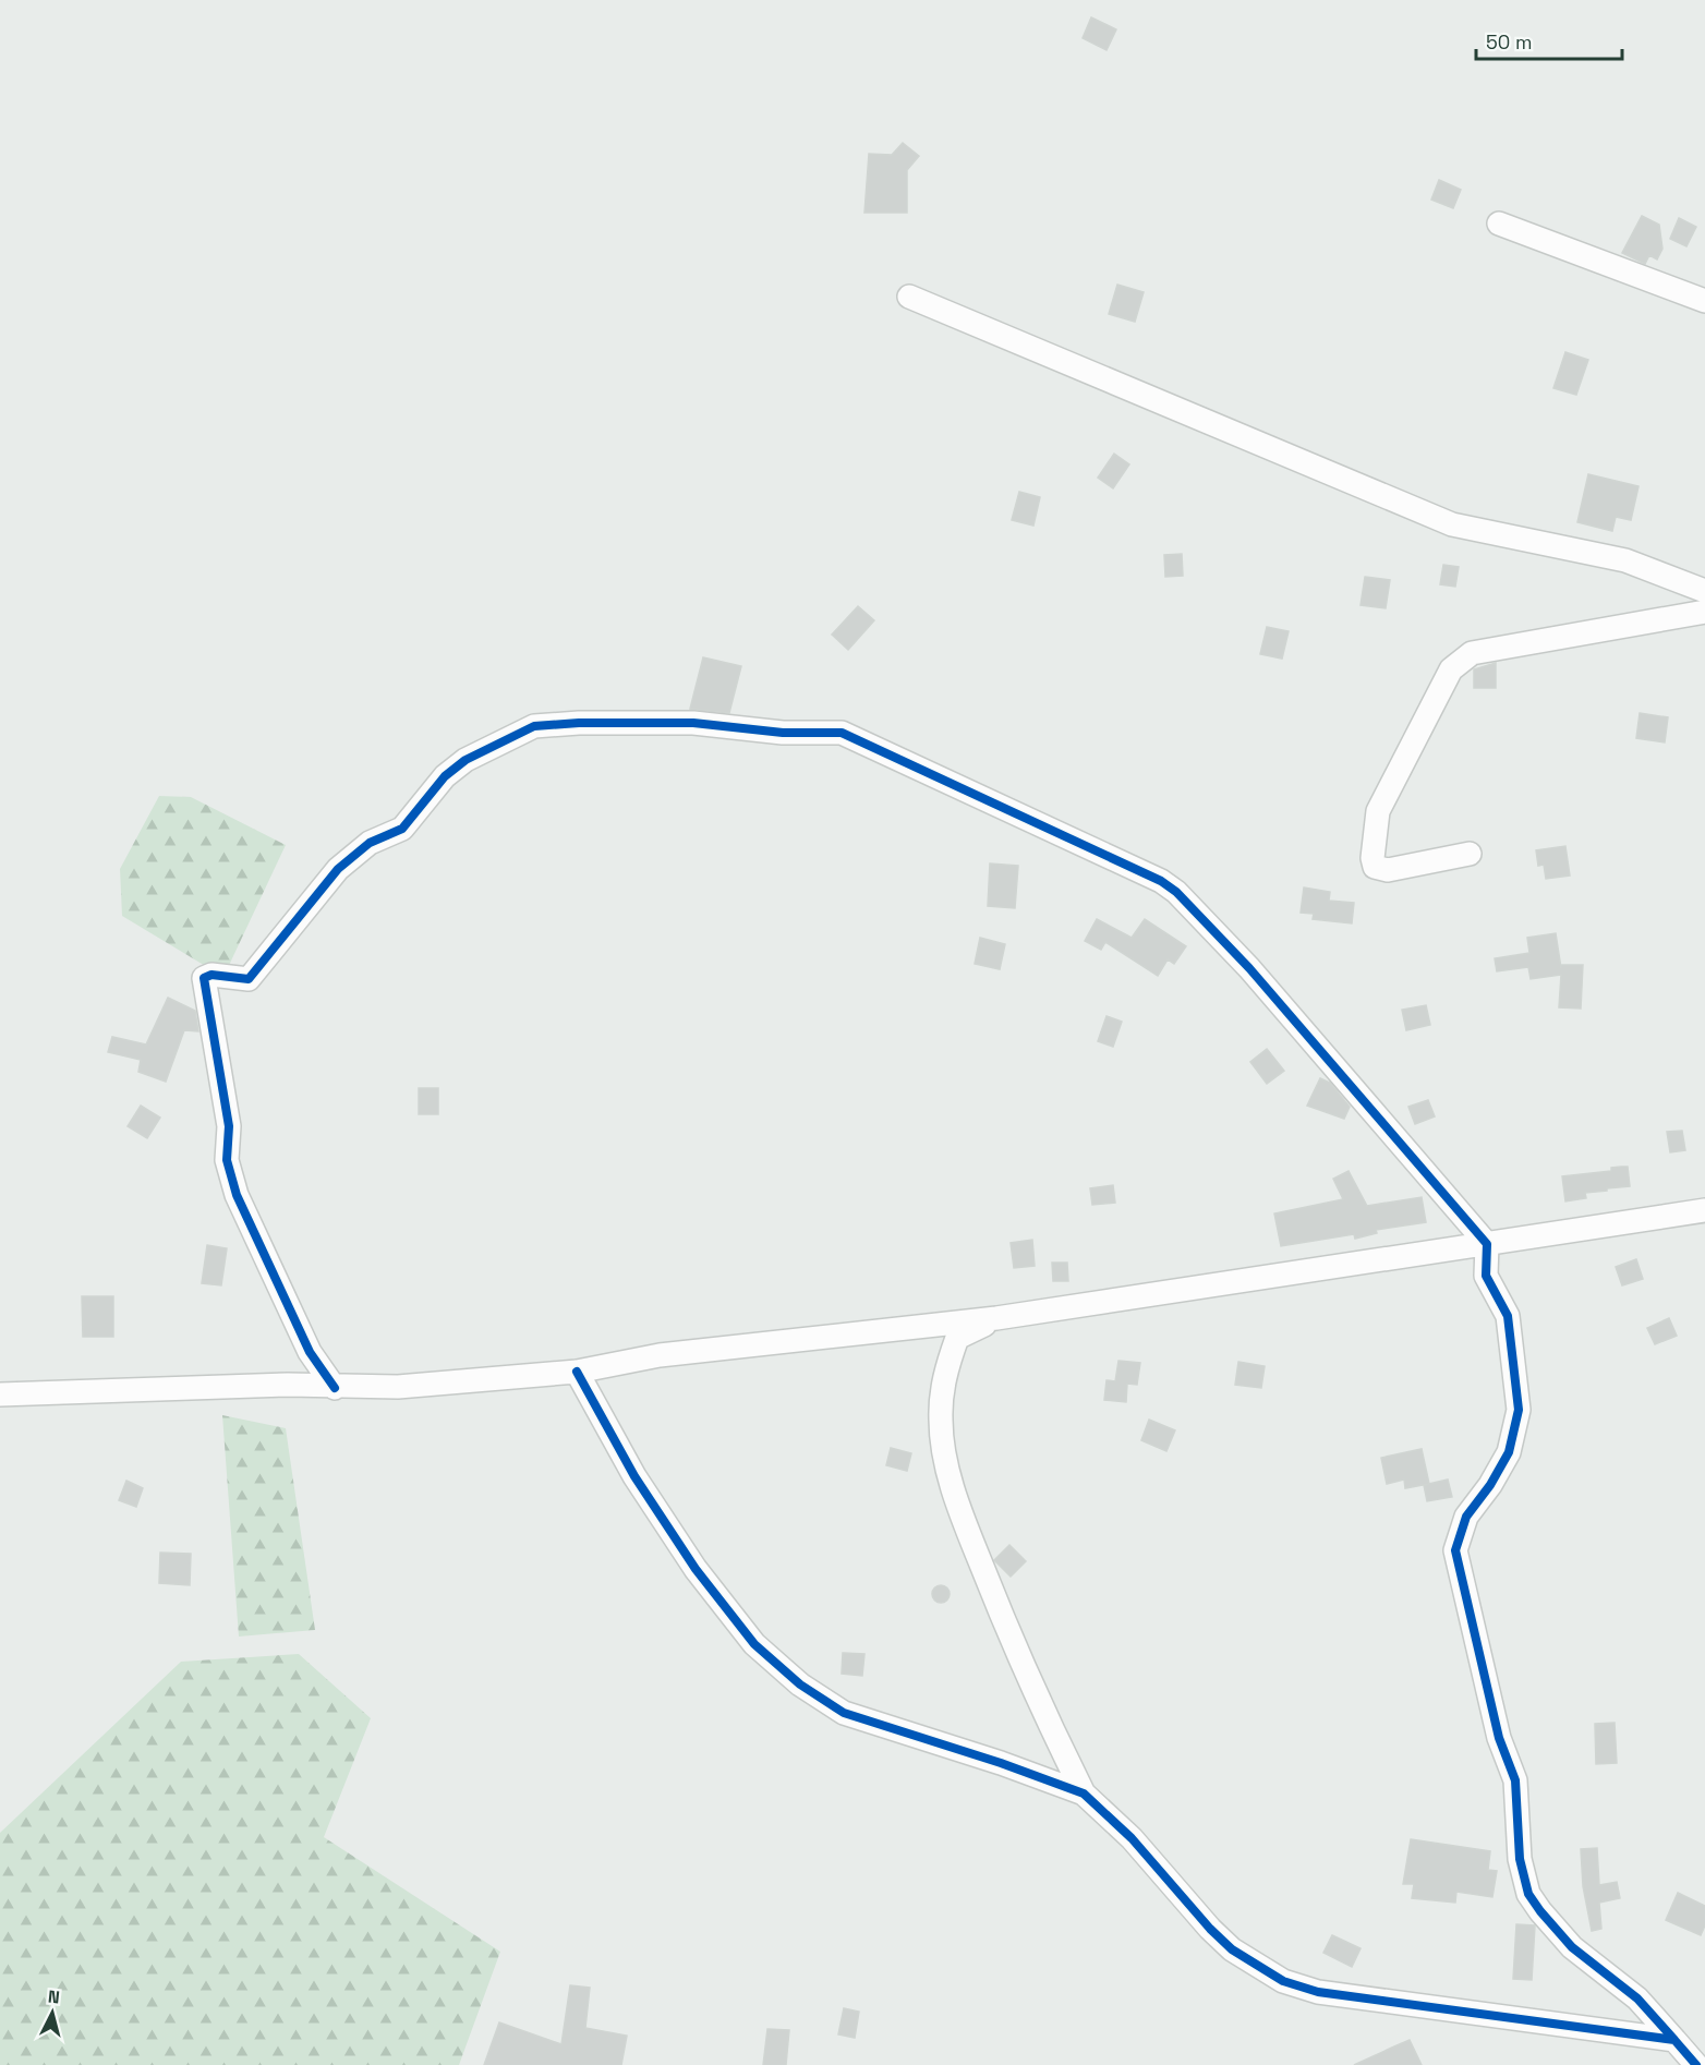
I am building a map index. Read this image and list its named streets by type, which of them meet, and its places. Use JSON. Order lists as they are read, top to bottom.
{
  "scale_bar": "50 m",
  "north": "top"
}
